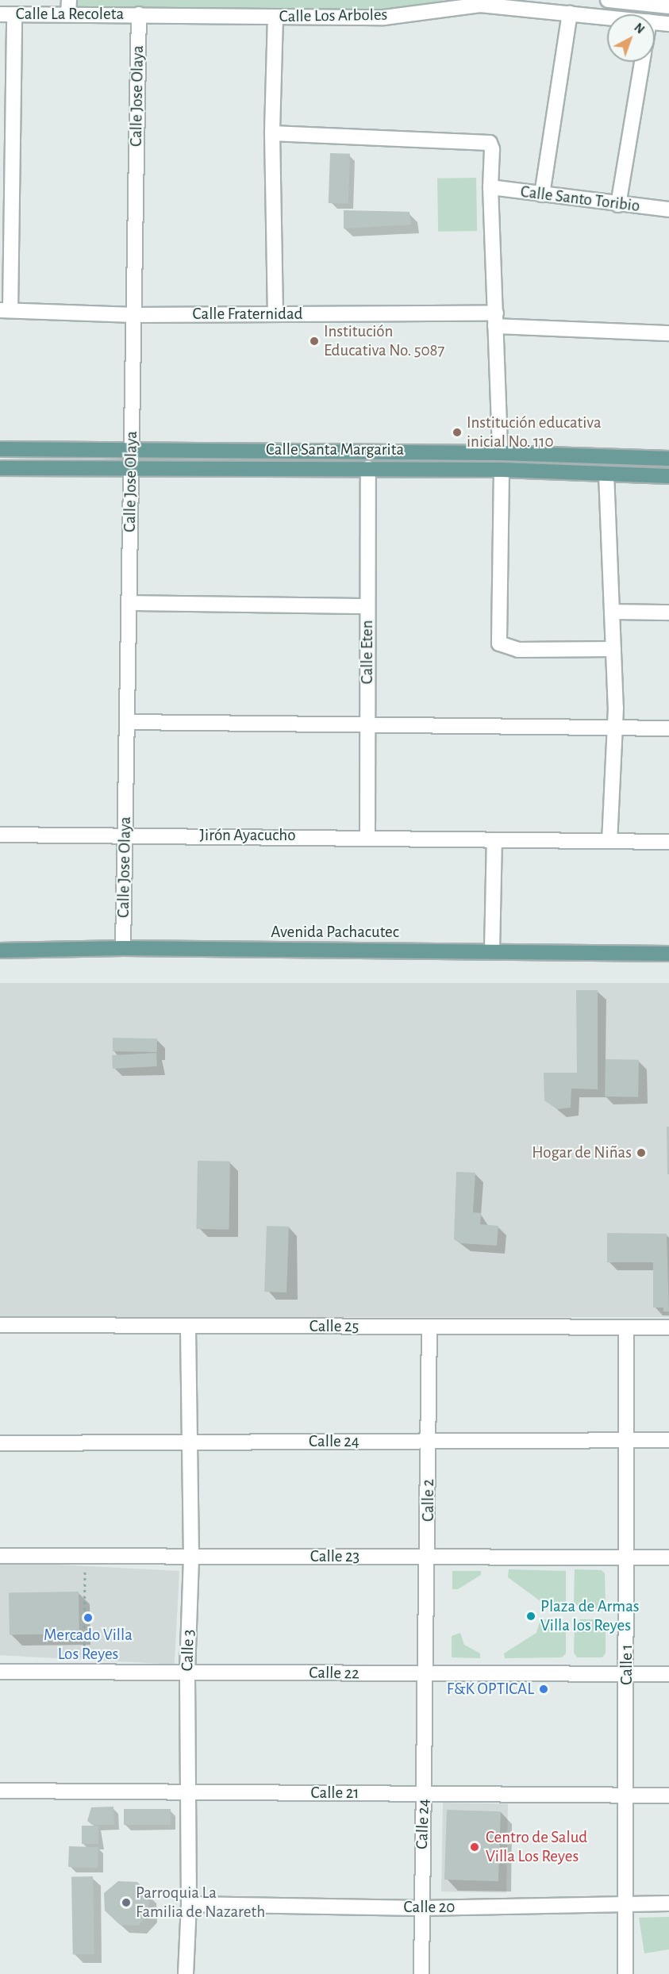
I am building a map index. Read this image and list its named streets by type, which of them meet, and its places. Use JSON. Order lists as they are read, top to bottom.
{
  "streets": {
    "main road": ["Calle Santa Margarita", "Avenida Pachacutec"],
    "street": [
      "Calle La Recoleta",
      "Calle Los Arboles",
      "Calle Jose Olaya",
      "Calle Santo Toribio",
      "Calle Fraternidad",
      "Calle Eten",
      "Jirón Ayacucho",
      "Calle 25",
      "Calle 24",
      "Calle 2",
      "Calle 23",
      "Calle 3",
      "Calle 1",
      "Calle 22",
      "Calle 21",
      "Calle 20"
    ]
  },
  "crossings": [
    ["Calle La Recoleta", "Calle Los Arboles"],
    ["Calle La Recoleta", "Calle Jose Olaya"],
    ["Calle Los Arboles", "Calle Jose Olaya"],
    ["Calle Jose Olaya", "Calle Fraternidad"],
    ["Calle Jose Olaya", "Calle Santa Margarita"],
    ["Calle Jose Olaya", "Jirón Ayacucho"],
    ["Calle Jose Olaya", "Avenida Pachacutec"],
    ["Calle Santa Margarita", "Calle Eten"],
    ["Calle Eten", "Jirón Ayacucho"],
    ["Calle 25", "Calle 2"],
    ["Calle 25", "Calle 3"],
    ["Calle 25", "Calle 1"],
    ["Calle 24", "Calle 2"],
    ["Calle 24", "Calle 3"],
    ["Calle 24", "Calle 1"],
    ["Calle 24", "Calle 22"],
    ["Calle 24", "Calle 21"],
    ["Calle 24", "Calle 20"],
    ["Calle 2", "Calle 23"],
    ["Calle 2", "Calle 22"],
    ["Calle 23", "Calle 3"],
    ["Calle 23", "Calle 1"],
    ["Calle 3", "Calle 22"],
    ["Calle 3", "Calle 21"],
    ["Calle 3", "Calle 20"],
    ["Calle 1", "Calle 22"],
    ["Calle 1", "Calle 21"],
    ["Calle 1", "Calle 20"]
  ],
  "places": [
    "Institución Educativa No. 5087",
    "Institución educativa inicial No. 110",
    "Hogar de Niñas",
    "Plaza de Armas Villa los Reyes",
    "Mercado Villa Los Reyes",
    "F&K OPTICAL",
    "Centro de Salud Villa Los Reyes",
    "Parroquia La Familia de Nazareth"
  ],
  "north": "top right"
}
